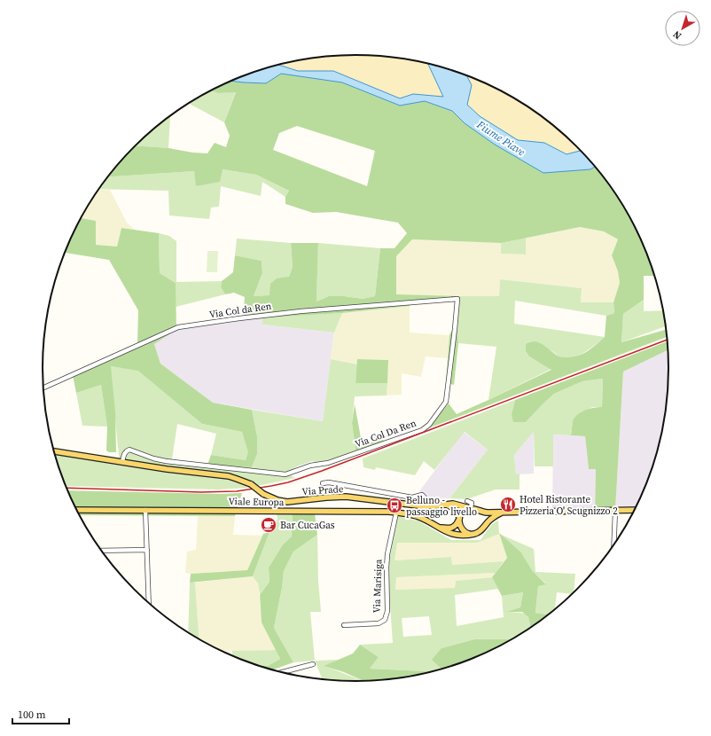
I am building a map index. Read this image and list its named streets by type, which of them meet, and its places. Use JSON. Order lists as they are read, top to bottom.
{
  "streets": {
    "main road": ["Via Prade", "Viale Europa"],
    "street": ["Via Col da Ren", "Via Col Da Ren", "Via Marisiga"]
  },
  "crossings": [
    ["Via Col da Ren", "Via Col Da Ren"],
    ["Via Col Da Ren", "Via Prade"],
    ["Via Prade", "Viale Europa"],
    ["Viale Europa", "Via Marisiga"]
  ],
  "water": ["Fiume Piave"],
  "places": {
    "restaurant": ["Hotel Ristorante Pizzeria O' Scugnizzo 2"],
    "bus stop": ["Belluno - passaggio livello"],
    "cafe": ["Bar CucaGas"]
  },
  "scale_bar": "100 m",
  "north": "bottom left"
}
